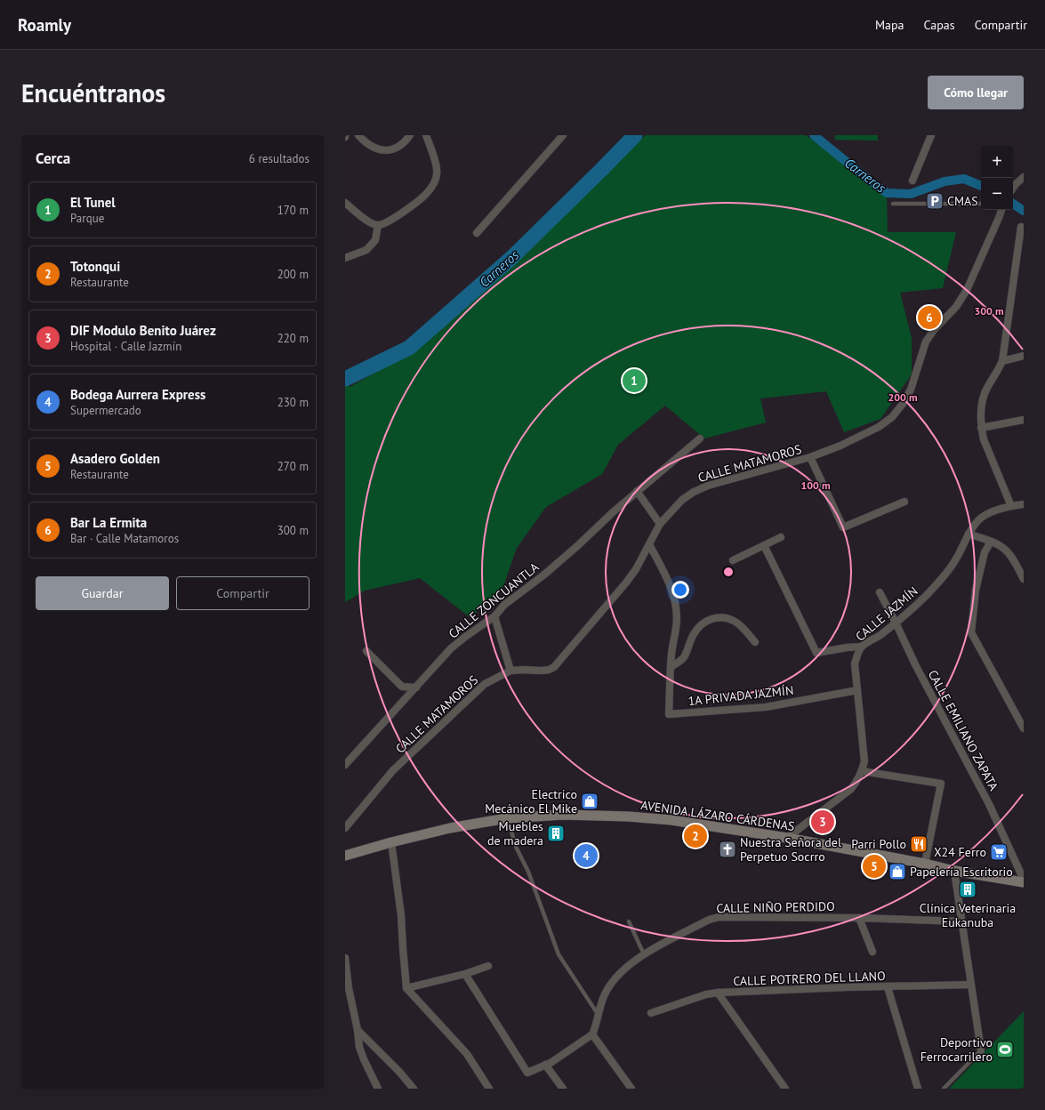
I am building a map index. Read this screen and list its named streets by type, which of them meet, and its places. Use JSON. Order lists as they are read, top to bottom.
{
  "streets": {
    "main road": ["AVENIDA LÁZARO CÁRDENAS"],
    "street": [
      "CALLE MATAMOROS",
      "CALLE ZONCUANTLA",
      "CALLE JAZMÍN",
      "1A PRIVADA JAZMÍN",
      "CALLE EMILIANO ZAPATA",
      "CALLE NIÑO PERDIDO",
      "CALLE POTRERO DEL LLANO"
    ]
  },
  "crossings": [
    ["CALLE JAZMÍN", "1A PRIVADA JAZMÍN"],
    ["CALLE JAZMÍN", "CALLE EMILIANO ZAPATA"],
    ["CALLE JAZMÍN", "AVENIDA LÁZARO CÁRDENAS"],
    ["CALLE EMILIANO ZAPATA", "AVENIDA LÁZARO CÁRDENAS"]
  ],
  "water": ["Carneros"],
  "places": {
    "parking": ["CMAS"],
    "shop": ["Electrico Mecánico El Mike", "Papelería Escritorio"],
    "building": ["Muebles de madera", "Clínica Veterinaria Eukanuba"],
    "restaurant": ["Parri Pollo"],
    "church": ["Nuestra Señora del Perpetuo Socrro"],
    "supermarket": ["X24 Ferro"],
    "sports": ["Deportivo Ferrocarrilero"]
  },
  "page": {
    "header": "Roamly",
    "nav": ["Mapa", "Capas", "Compartir"],
    "buttons": [
      "Cómo llegar",
      ["Guardar", "Compartir"]
    ],
    "title": "Encuéntranos",
    "heading": ["Cerca", "6 resultados"],
    "map_buttons": ["+", "−"],
    "list": [
      {
        "mark": "1",
        "name": "El Tunel",
        "note": "Parque",
        "value": "170 m"
      },
      {
        "mark": "2",
        "name": "Totonqui",
        "note": "Restaurante",
        "value": "200 m"
      },
      {
        "mark": "3",
        "name": "DIF Modulo Benito Juárez",
        "note": "Hospital · Calle Jazmín",
        "value": "220 m"
      },
      {
        "mark": "4",
        "name": "Bodega Aurrera Express",
        "note": "Supermercado",
        "value": "230 m"
      },
      {
        "mark": "5",
        "name": "Asadero Golden",
        "note": "Restaurante",
        "value": "270 m"
      },
      {
        "mark": "6",
        "name": "Bar La Ermita",
        "note": "Bar · Calle Matamoros",
        "value": "300 m"
      }
    ],
    "pins": [
      "6",
      "1",
      "3",
      "2",
      "4",
      "5"
    ]
  },
  "rings": ["300 m", "200 m", "100 m"]
}
